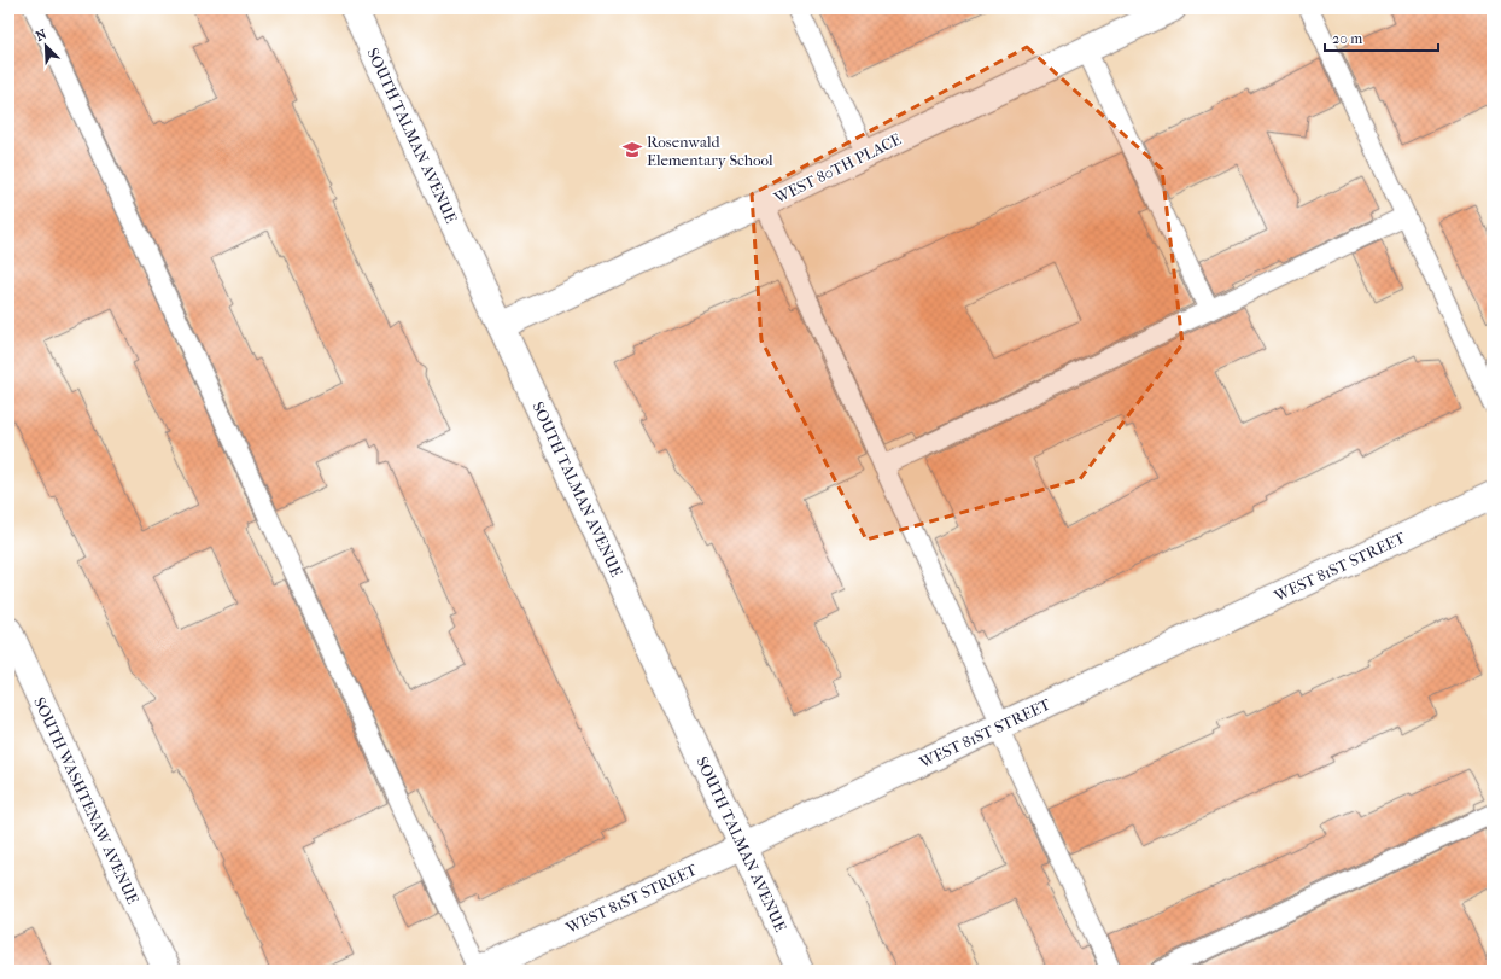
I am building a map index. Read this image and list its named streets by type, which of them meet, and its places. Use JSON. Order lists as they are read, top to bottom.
{
  "streets": {
    "street": [
      "SOUTH TALMAN AVENUE",
      "WEST 80TH PLACE",
      "WEST 81ST STREET",
      "SOUTH WASHTENAW AVENUE"
    ]
  },
  "crossings": [
    ["SOUTH TALMAN AVENUE", "WEST 80TH PLACE"],
    ["SOUTH TALMAN AVENUE", "WEST 81ST STREET"]
  ],
  "places": {
    "school or university": ["Rosenwald Elementary School"]
  },
  "scale_bar": "20 m",
  "north": "top left"
}
